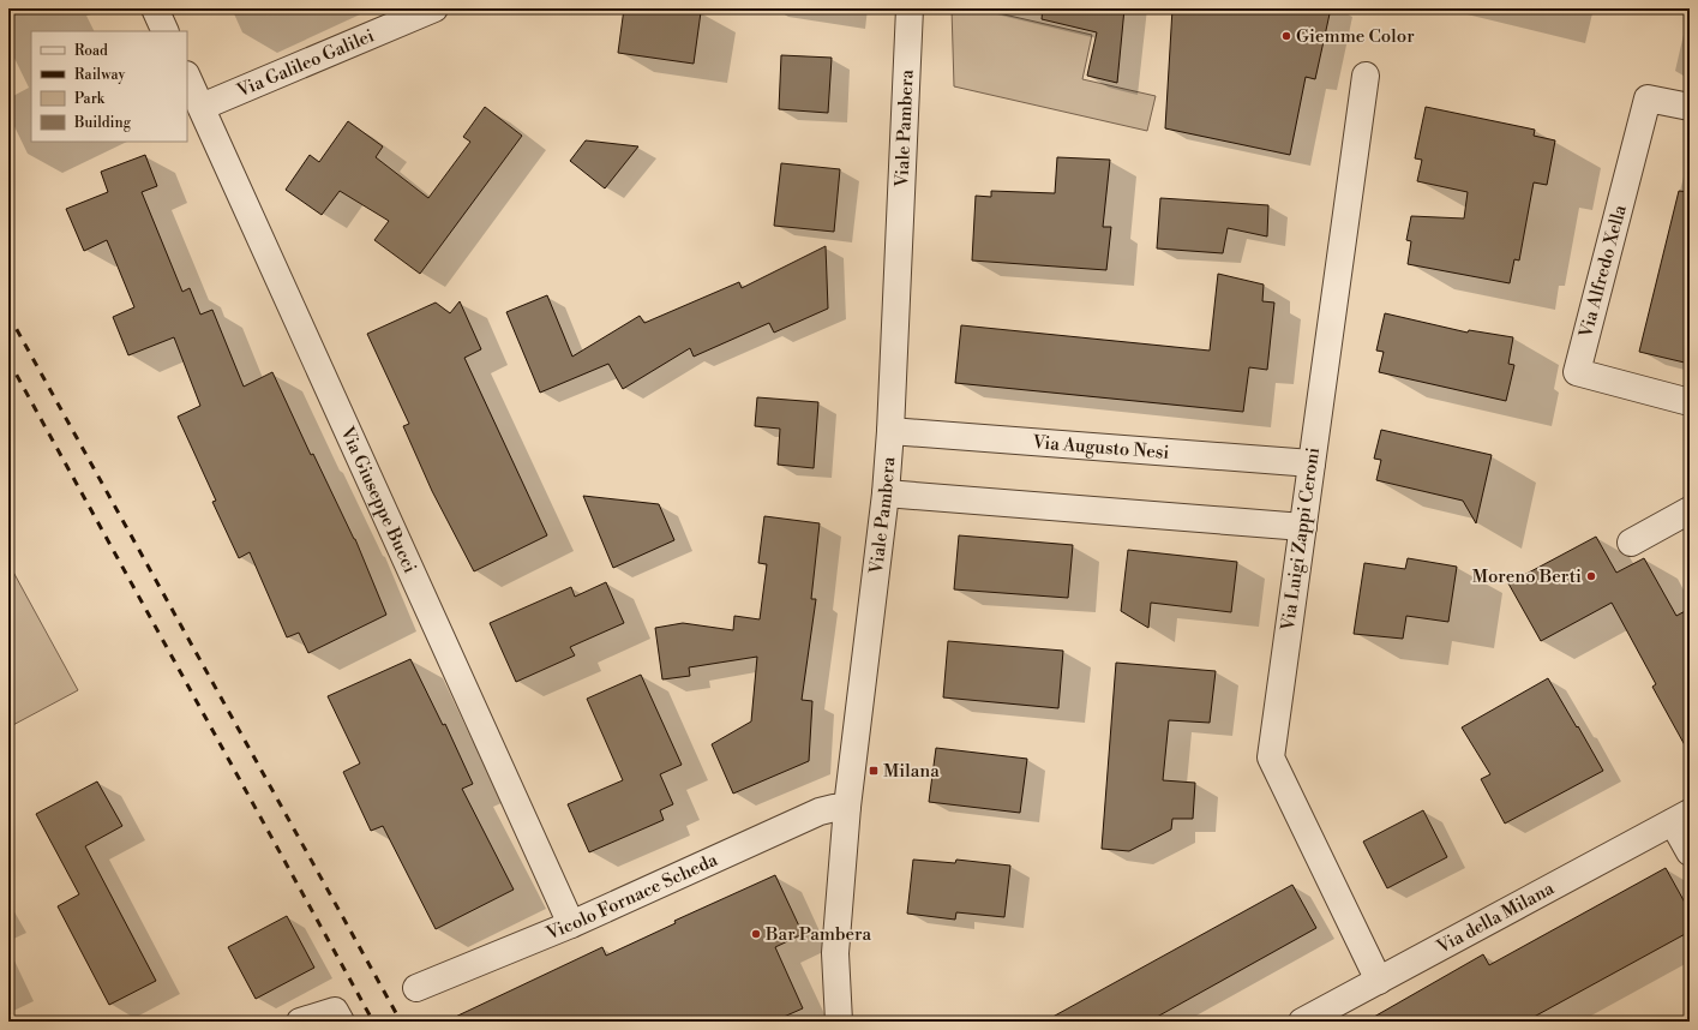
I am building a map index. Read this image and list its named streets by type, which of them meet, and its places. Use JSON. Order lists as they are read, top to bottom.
{
  "streets": {
    "street": [
      "Via Galileo Galilei",
      "Viale Pambera",
      "Via Alfredo Xella",
      "Via Augusto Nesi",
      "Via Giuseppe Bucci",
      "Via Luigi Zappi Ceroni",
      "Vicolo Fornace Scheda",
      "Via della Milana"
    ]
  },
  "crossings": [
    ["Via Galileo Galilei", "Via Giuseppe Bucci"],
    ["Viale Pambera", "Via Augusto Nesi"],
    ["Viale Pambera", "Vicolo Fornace Scheda"],
    ["Via Augusto Nesi", "Via Luigi Zappi Ceroni"],
    ["Via Giuseppe Bucci", "Vicolo Fornace Scheda"],
    ["Via Luigi Zappi Ceroni", "Via della Milana"]
  ],
  "places": {
    "other": ["Giemme Color", "Moreno Berti", "Bar Pambera"],
    "transit": ["Milana"]
  },
  "legend": [
    "Road",
    "Railway",
    "Park",
    "Building"
  ]
}
